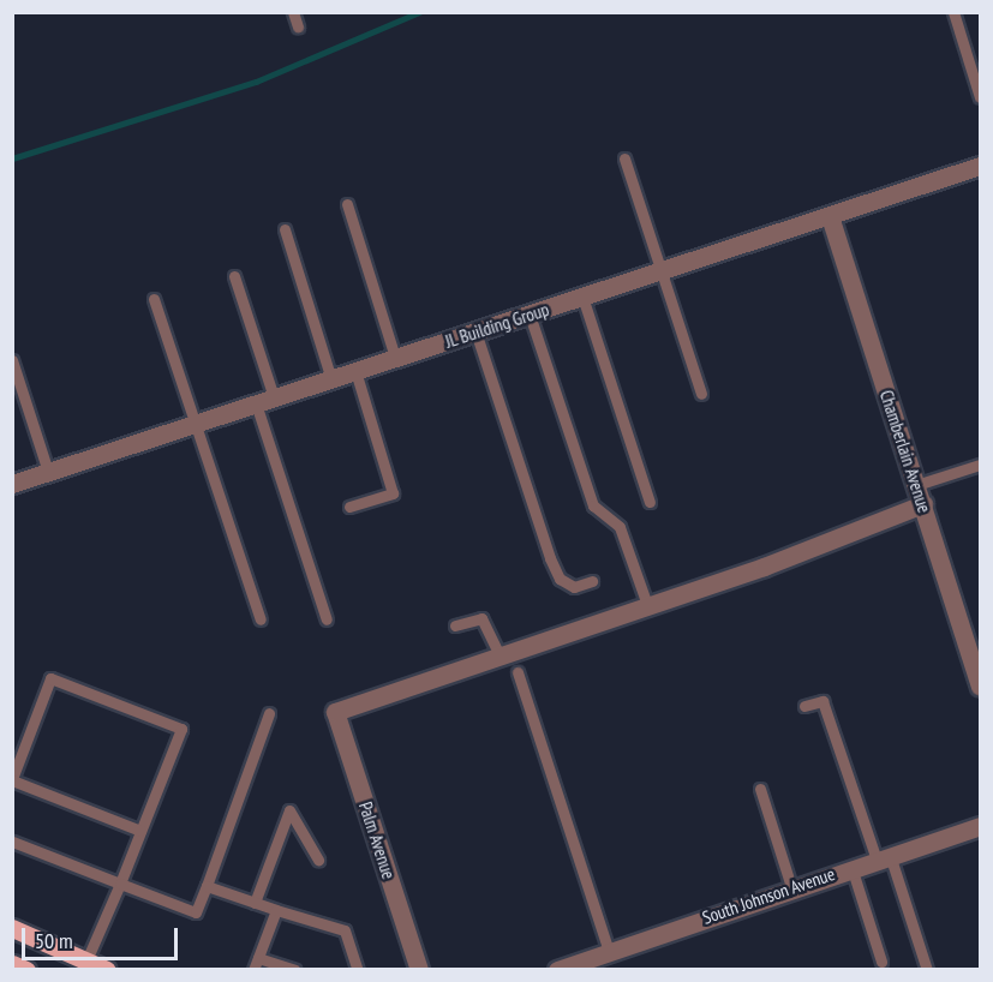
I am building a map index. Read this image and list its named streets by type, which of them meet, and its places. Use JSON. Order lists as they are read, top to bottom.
{
  "streets": {
    "street": [
      "JL Building Group",
      "Chamberlain Avenue",
      "Palm Avenue",
      "South Johnson Avenue"
    ]
  },
  "crossings": [
    ["JL Building Group", "Chamberlain Avenue"]
  ],
  "scale_bar": "50 m"
}
